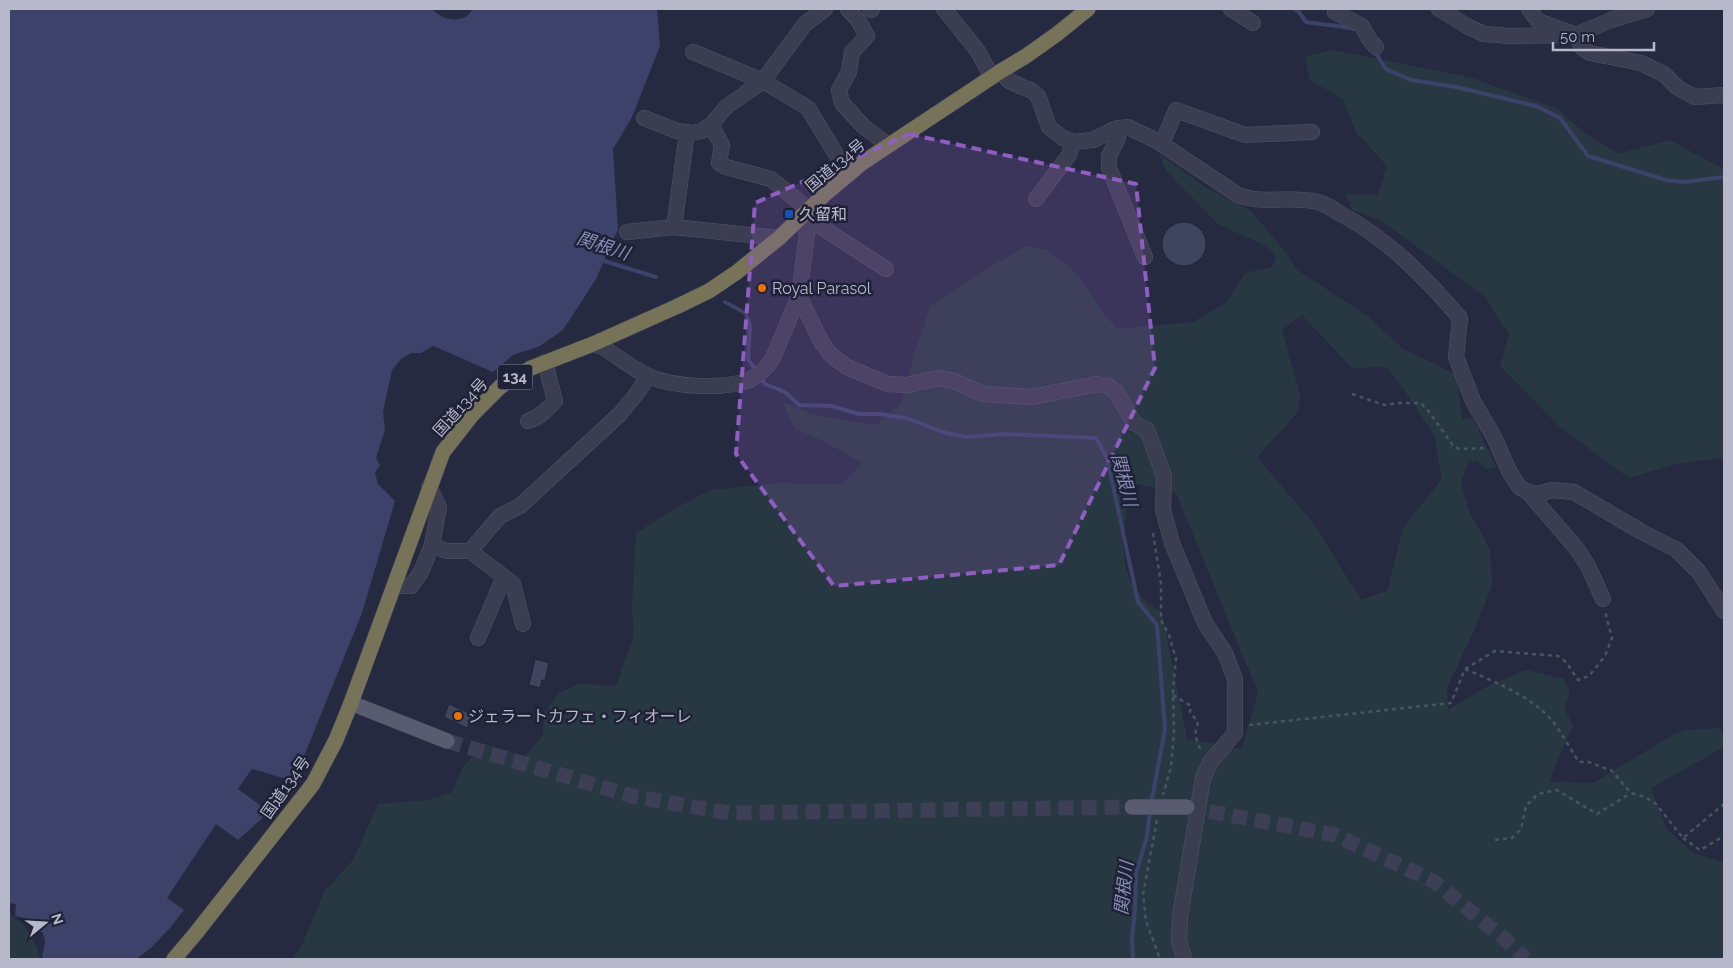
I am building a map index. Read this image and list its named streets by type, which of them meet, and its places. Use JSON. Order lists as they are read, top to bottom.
{
  "streets": {
    "highway": ["国道134号", "134"]
  },
  "water": ["関根川"],
  "places": {
    "transit": ["久留和"],
    "other": ["Royal Parasol", "ジェラートカフェ・フィオーレ"]
  },
  "scale_bar": "50 m",
  "north": "right"
}
